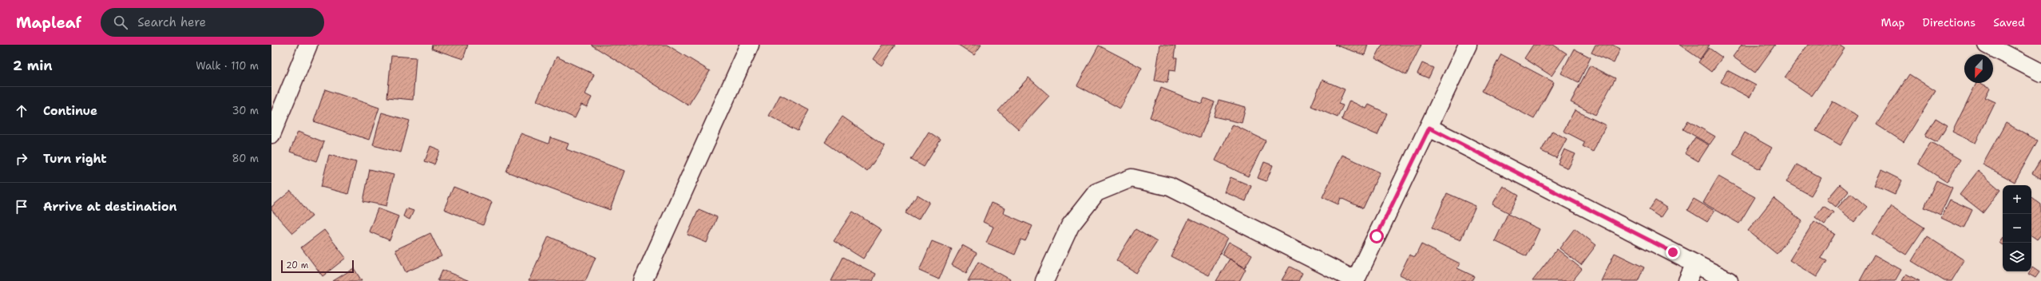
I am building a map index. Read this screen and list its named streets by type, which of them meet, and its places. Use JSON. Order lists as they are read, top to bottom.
{
  "scale_bar": "20 m",
  "north": "bottom",
  "page": {
    "header": "Mapleaf",
    "search": "Search here",
    "nav": ["Map", "Directions", "Saved"],
    "heading": ["2 min", "Walk · 110 m"],
    "list": [
      ["Continue", "30 m"],
      ["Turn right", "80 m"],
      "Arrive at destination"
    ],
    "map_buttons": ["+", "−"],
    "scale": "20 m"
  }
}
